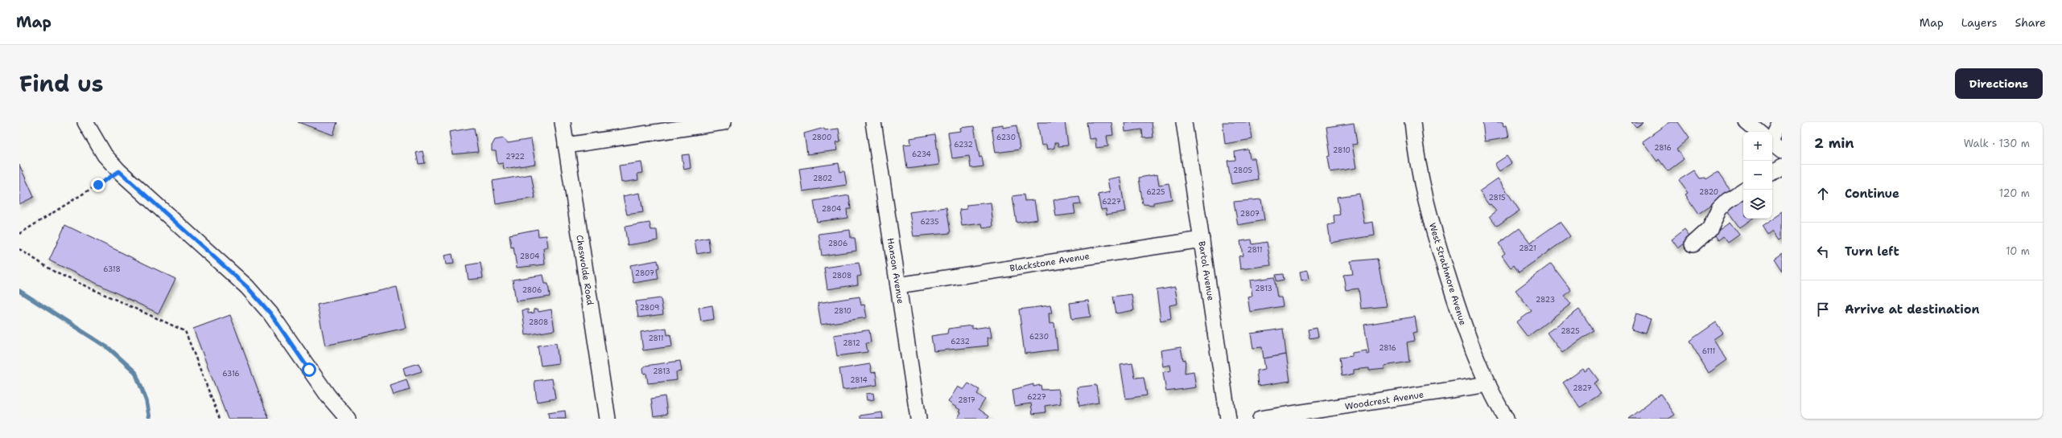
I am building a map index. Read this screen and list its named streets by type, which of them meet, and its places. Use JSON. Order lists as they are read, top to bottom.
{
  "streets": {
    "street": [
      "Blackstone Avenue",
      "Cheswolde Road",
      "Hanson Avenue",
      "Bartol Avenue",
      "West Strathmore Avenue",
      "Woodcrest Avenue"
    ]
  },
  "crossings": [
    ["Blackstone Avenue", "Hanson Avenue"],
    ["Blackstone Avenue", "Bartol Avenue"],
    ["West Strathmore Avenue", "Woodcrest Avenue"]
  ],
  "house_numbers": [
    "2800",
    "6230",
    "6232",
    "2816",
    "2810",
    "6234",
    "2722",
    "2805",
    "2802",
    "6225",
    "2820",
    "2815",
    "6227",
    "2804",
    "2807",
    "6235",
    "2806",
    "2821",
    "2811",
    "2804",
    "6318",
    "2807",
    "2808",
    "2813",
    "2806",
    "2823",
    "2809",
    "2810",
    "2808",
    "2825",
    "6230",
    "2811",
    "6232",
    "2812",
    "2816",
    "6111",
    "2813",
    "6316",
    "2814",
    "2827",
    "6227",
    "2817"
  ],
  "page": {
    "header": "Map",
    "nav": ["Map", "Layers", "Share"],
    "title": "Find us",
    "buttons": "Directions",
    "heading": ["2 min", "Walk · 130 m"],
    "map_buttons": ["+", "−"],
    "list": [
      ["Continue", "120 m"],
      ["Turn left", "10 m"],
      "Arrive at destination"
    ]
  }
}
